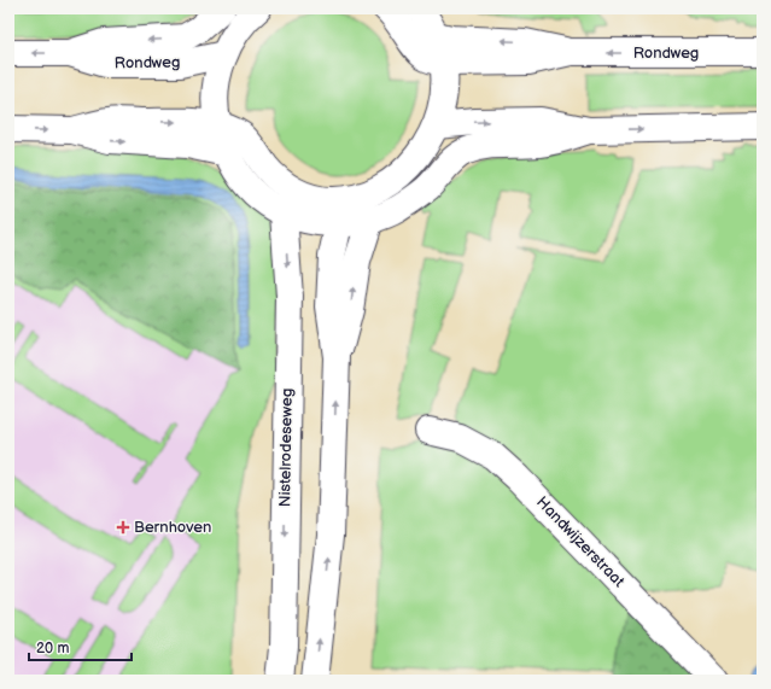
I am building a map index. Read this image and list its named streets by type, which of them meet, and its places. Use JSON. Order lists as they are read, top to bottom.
{
  "streets": {
    "main road": ["Rondweg", "Nistelrodeseweg", "Handwijzerstraat"]
  },
  "places": {
    "health": ["Bernhoven"]
  },
  "scale_bar": "20 m"
}
